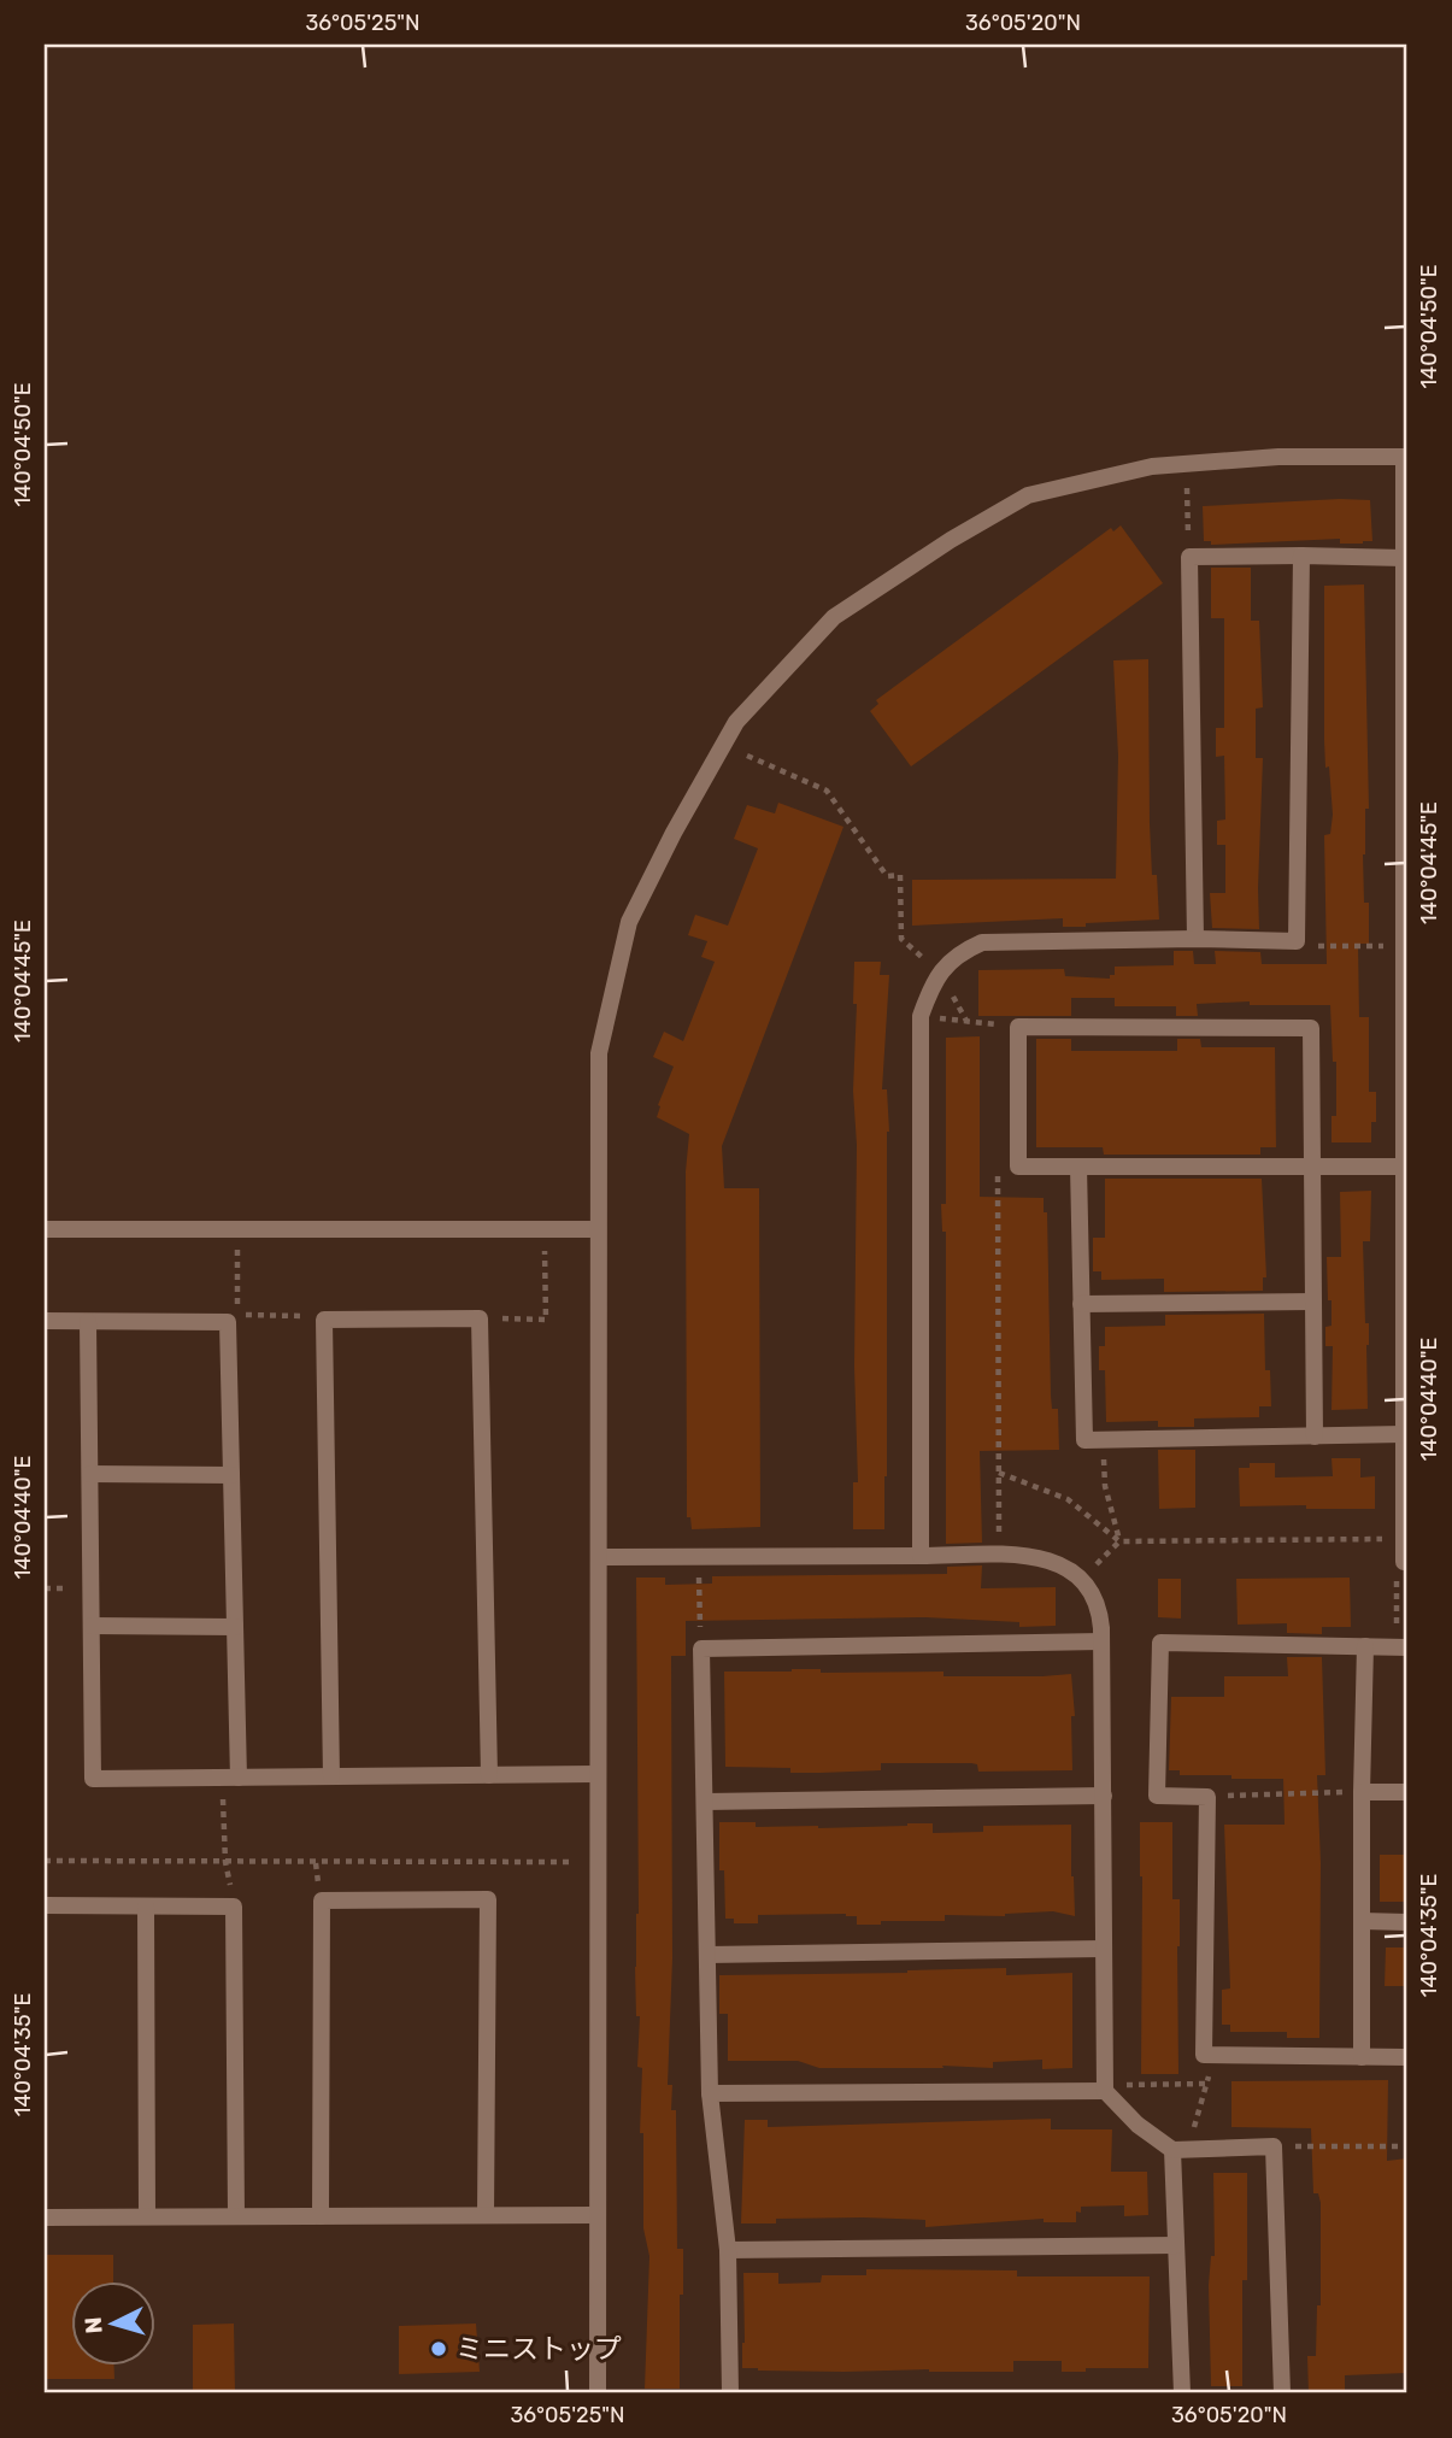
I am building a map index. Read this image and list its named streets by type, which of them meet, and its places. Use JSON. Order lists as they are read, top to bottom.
{
  "places": ["ミニストップ"],
  "north": "left",
  "coordinates": [
    "36°05'25\"N",
    "36°05'20\"N",
    "140°04'50\"E",
    "140°04'45\"E",
    "140°04'40\"E",
    "140°04'35\"E"
  ]
}
